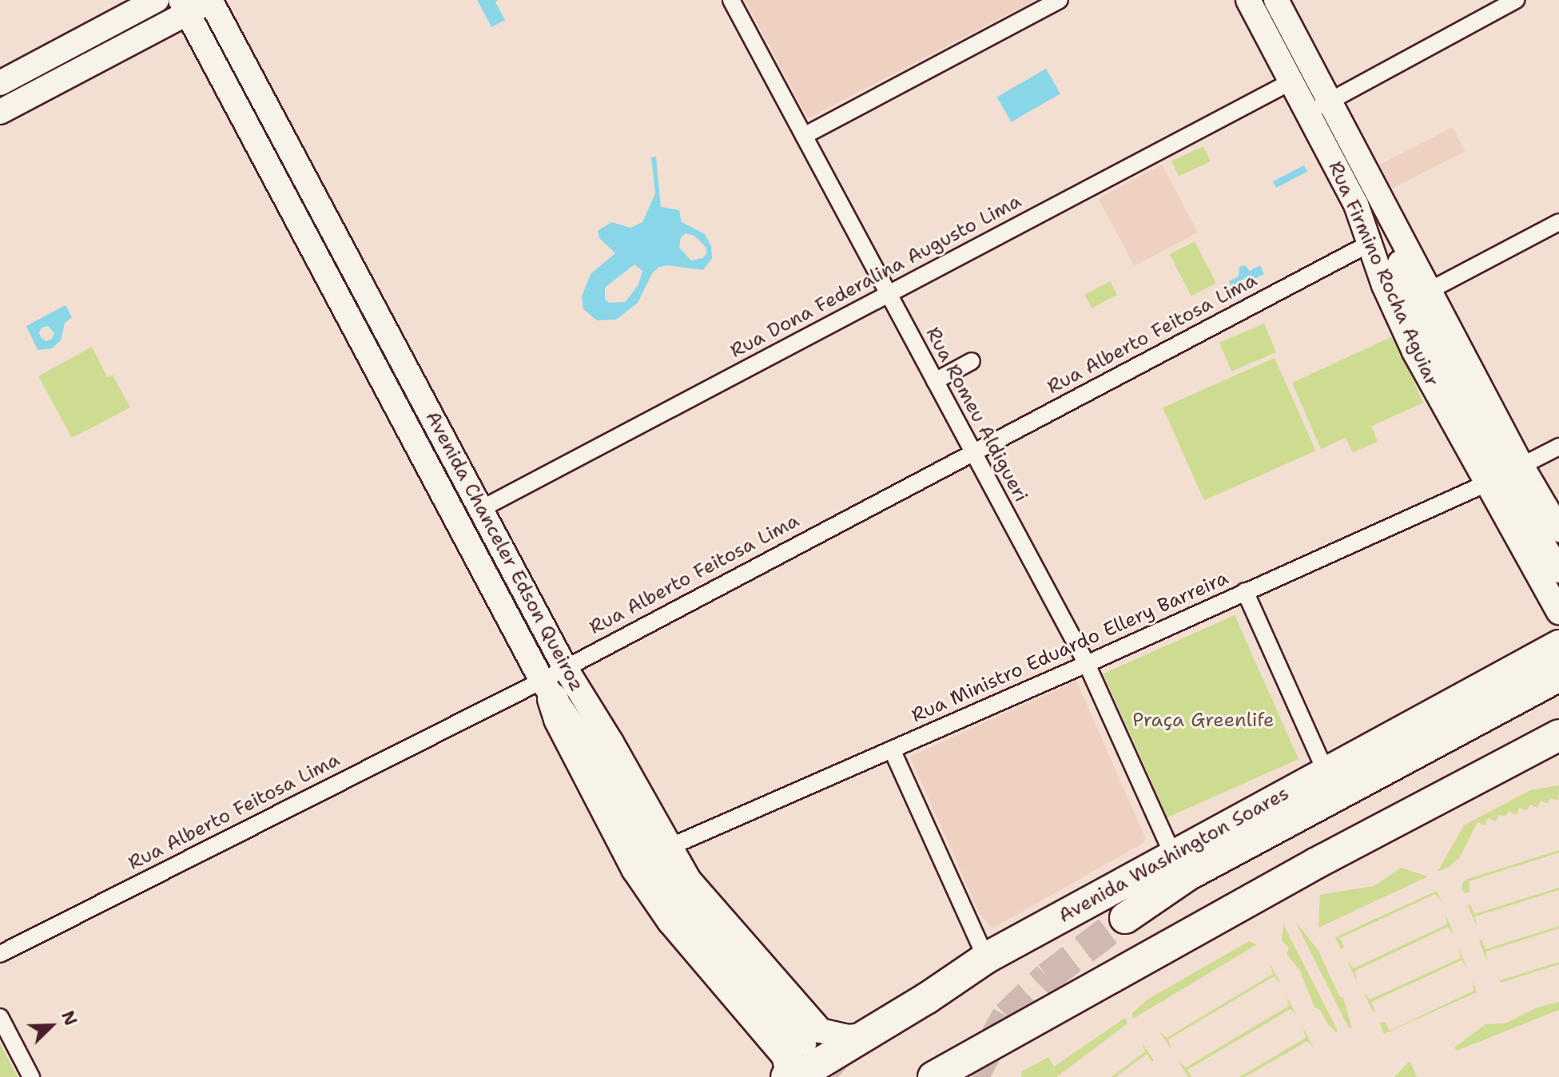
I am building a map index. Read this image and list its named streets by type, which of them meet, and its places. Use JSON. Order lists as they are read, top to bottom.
{
  "streets": {
    "highway": ["Avenida Washington Soares"],
    "main road": ["Rua Firmino Rocha Aguiar", "Avenida Chanceler Edson Queiroz"],
    "street": [
      "Rua Dona Federalina Augusto Lima",
      "Rua Alberto Feitosa Lima",
      "Rua Romeu Aldigueri",
      "Rua Ministro Eduardo Ellery Barreira"
    ]
  },
  "crossings": [
    ["Rua Firmino Rocha Aguiar", "Rua Dona Federalina Augusto Lima"],
    ["Rua Firmino Rocha Aguiar", "Rua Alberto Feitosa Lima"],
    ["Rua Firmino Rocha Aguiar", "Rua Ministro Eduardo Ellery Barreira"],
    ["Rua Dona Federalina Augusto Lima", "Rua Romeu Aldigueri"],
    ["Rua Dona Federalina Augusto Lima", "Avenida Chanceler Edson Queiroz"],
    ["Rua Alberto Feitosa Lima", "Rua Romeu Aldigueri"],
    ["Rua Alberto Feitosa Lima", "Avenida Chanceler Edson Queiroz"],
    ["Rua Romeu Aldigueri", "Rua Ministro Eduardo Ellery Barreira"],
    ["Rua Romeu Aldigueri", "Avenida Washington Soares"],
    ["Avenida Chanceler Edson Queiroz", "Rua Ministro Eduardo Ellery Barreira"],
    ["Avenida Chanceler Edson Queiroz", "Avenida Washington Soares"]
  ],
  "parks": ["Praça Greenlife"],
  "north": "top right"
}
